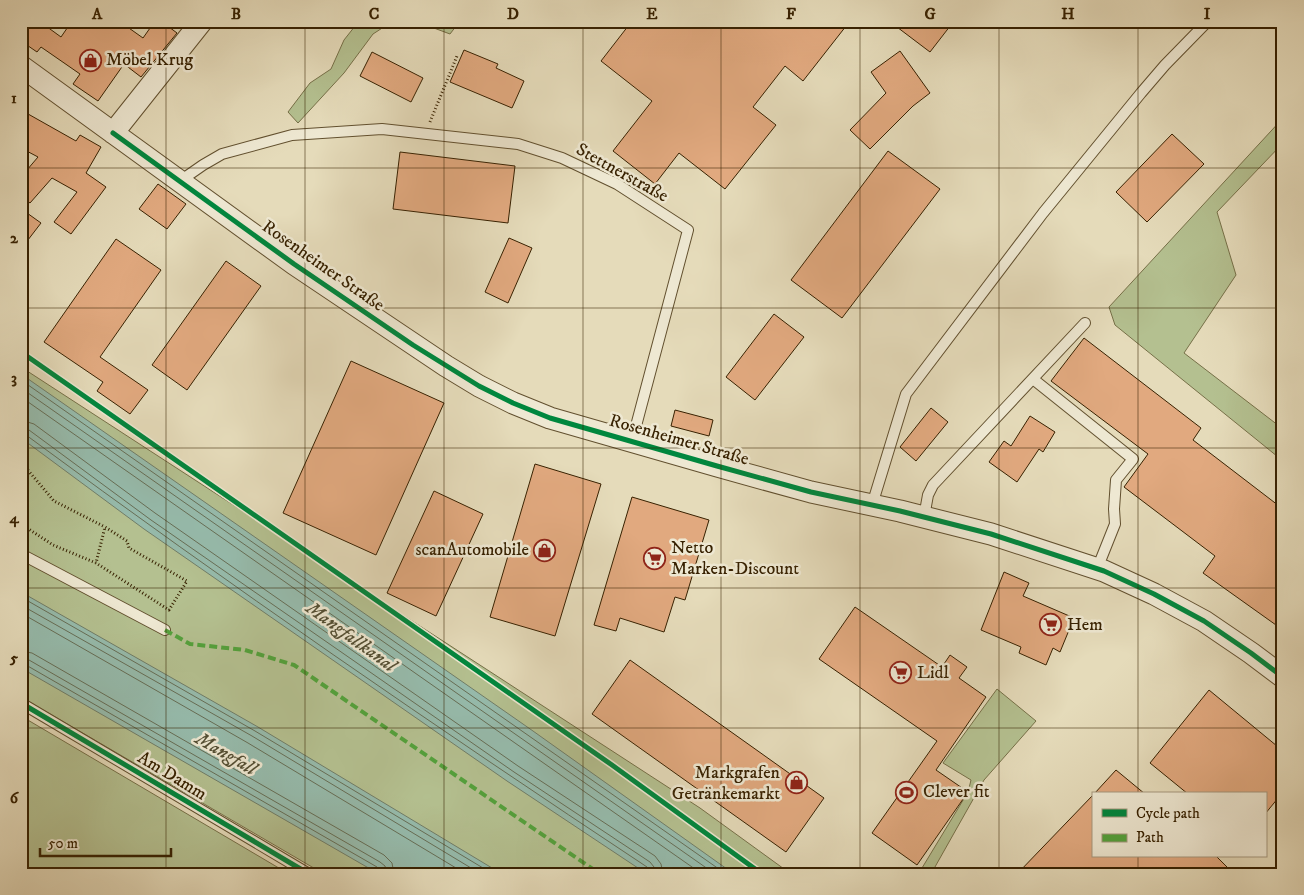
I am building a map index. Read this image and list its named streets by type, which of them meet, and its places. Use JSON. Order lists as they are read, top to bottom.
{
  "streets": {
    "street": ["Rosenheimer Straße"],
    "lane": ["Stettnerstraße", "Am Damm"]
  },
  "crossings": [
    ["Stettnerstraße", "Rosenheimer Straße"]
  ],
  "water": ["Mangfallkanal", "Mangfall"],
  "places": {
    "shop": ["Möbel Krug", "scanAutomobile", "Markgrafen Getränkemarkt"],
    "supermarket": ["Netto Marken-Discount", "Hem", "Lidl"],
    "sports": ["Clever fit"]
  },
  "legend": ["Cycle path", "Path"],
  "scale_bar": "50 m",
  "grid": {
    "columns": [
      "A",
      "B",
      "C",
      "D",
      "E",
      "F",
      "G",
      "H",
      "I"
    ],
    "rows": [
      "1",
      "2",
      "3",
      "4",
      "5",
      "6"
    ]
  }
}
